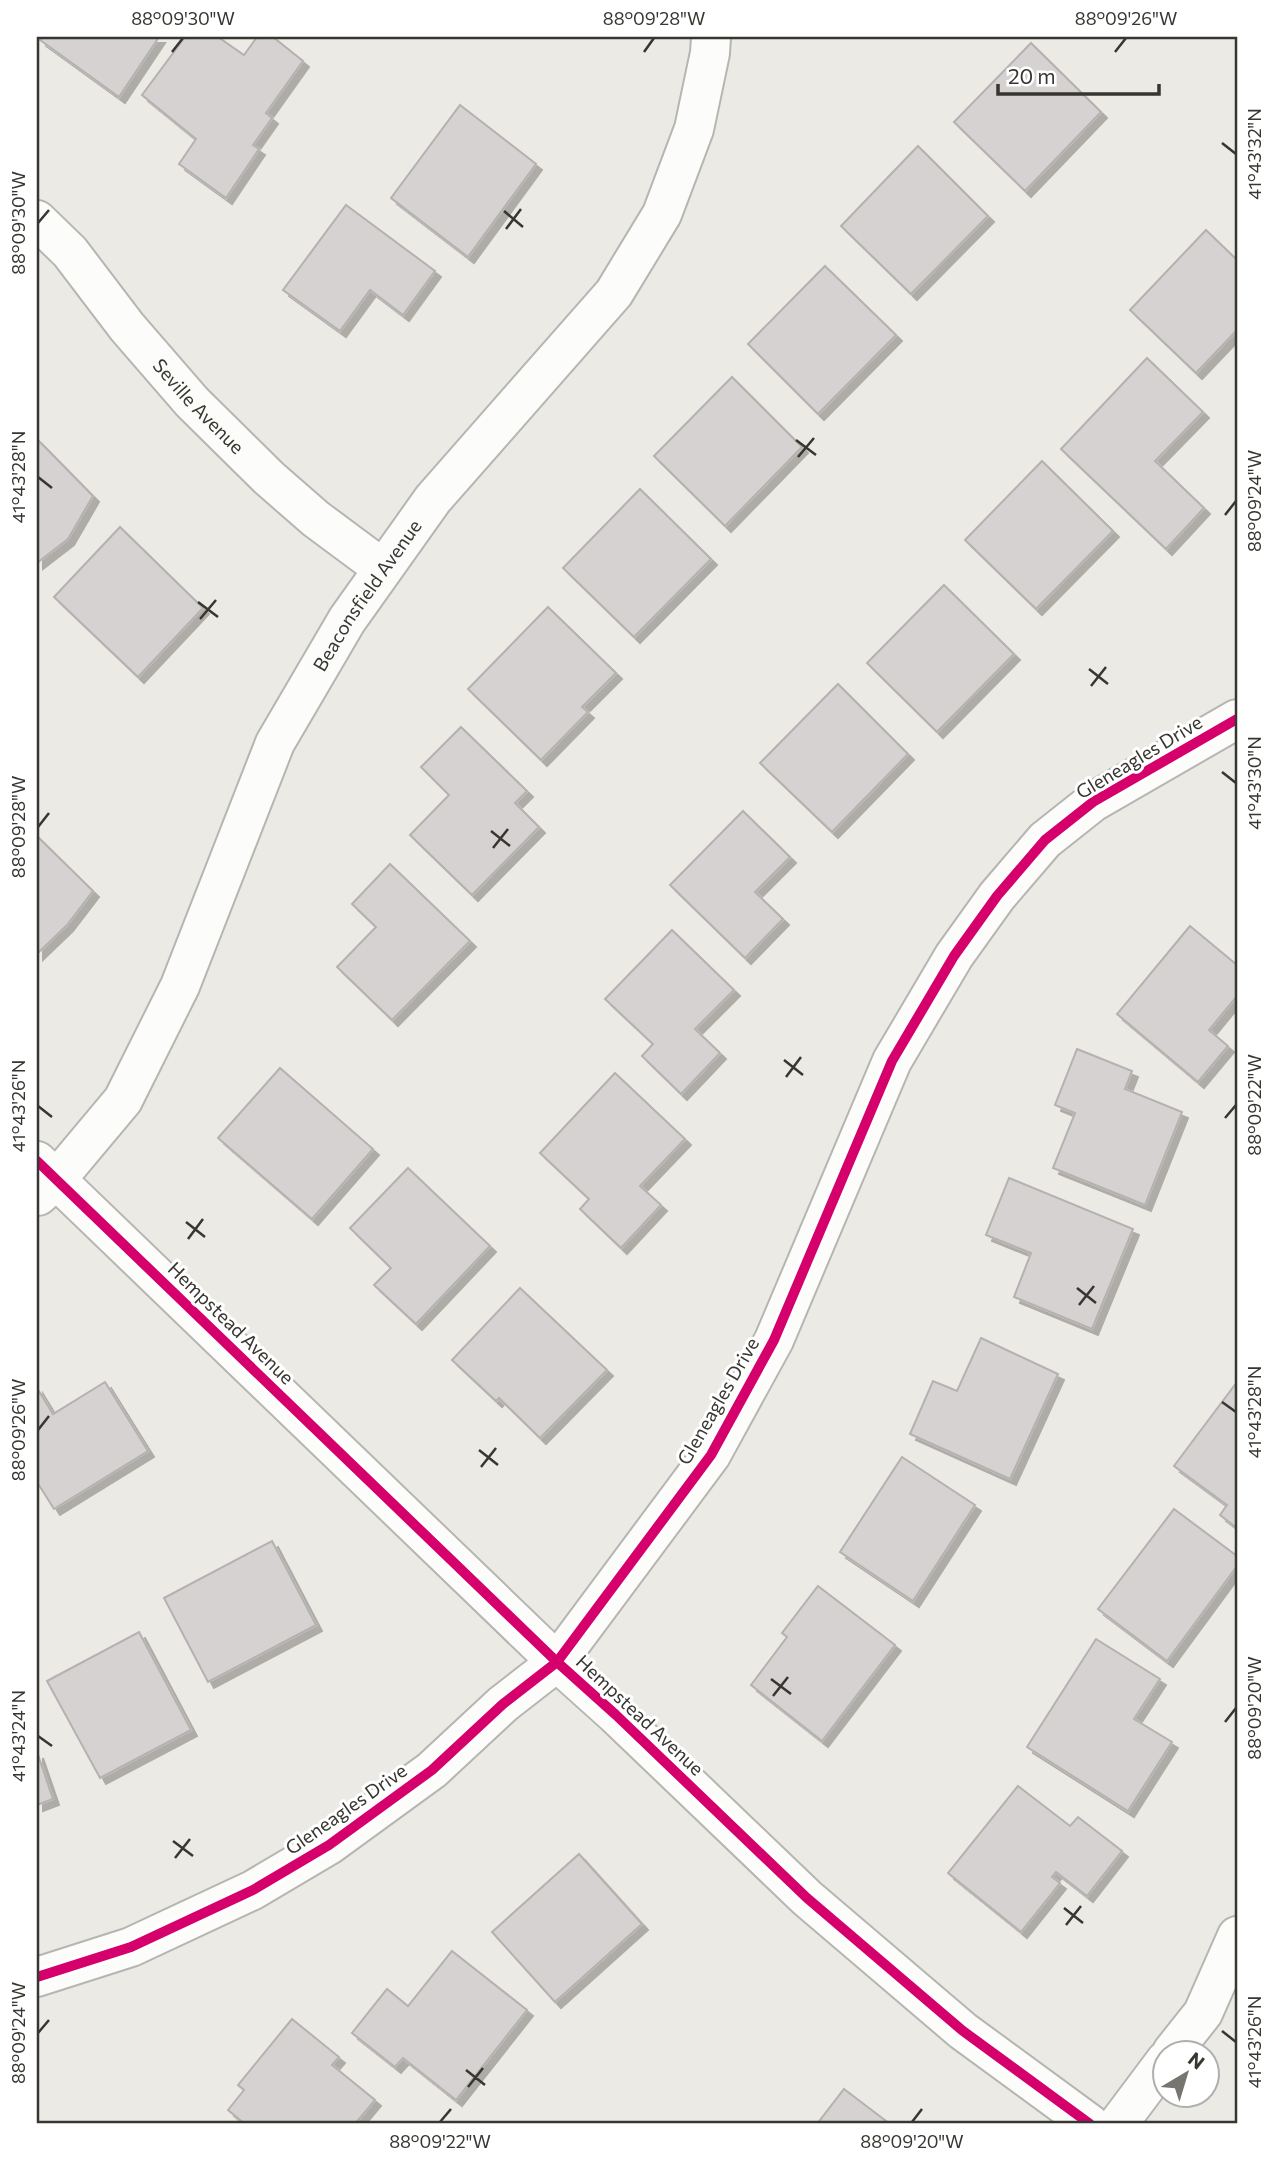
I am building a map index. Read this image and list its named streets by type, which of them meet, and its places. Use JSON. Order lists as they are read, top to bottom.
{
  "streets": {
    "street": [
      "Seville Avenue",
      "Beaconsfield Avenue",
      "Gleneagles Drive",
      "Hempstead Avenue"
    ]
  },
  "crossings": [
    ["Seville Avenue", "Beaconsfield Avenue"],
    ["Beaconsfield Avenue", "Hempstead Avenue"],
    ["Gleneagles Drive", "Hempstead Avenue"]
  ],
  "scale_bar": "20 m",
  "north": "top right",
  "coordinates": [
    "88°09'30\"W",
    "88°09'28\"W",
    "88°09'26\"W",
    "41°43'32\"N",
    "41°43'28\"N",
    "88°09'24\"W",
    "41°43'30\"N",
    "88°09'22\"W",
    "41°43'26\"N",
    "88°09'20\"W",
    "41°43'24\"N"
  ]
}
